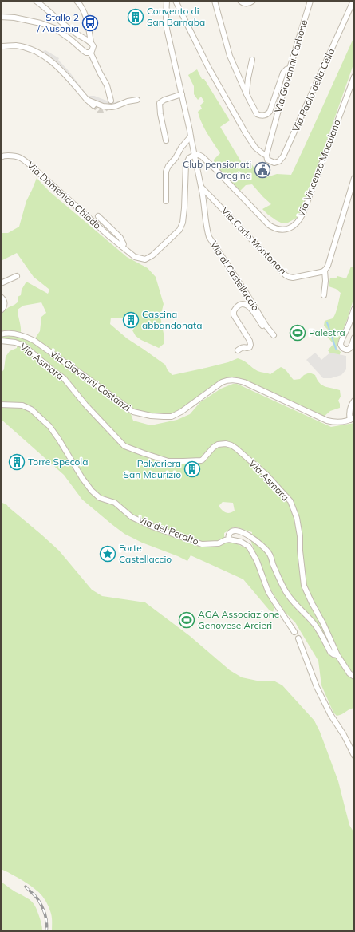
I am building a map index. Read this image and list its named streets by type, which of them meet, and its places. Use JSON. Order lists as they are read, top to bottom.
{
  "streets": {
    "street": [
      "Via Giovanni Carbone",
      "Via Paolo della Cella",
      "Via Vincenzo Maculano",
      "Via Domenico Chiodo",
      "Via Carlo Montanari",
      "Via al Castellaccio",
      "Via Asmara",
      "Via Giovanni Costanzi",
      "Via del Peralto"
    ]
  },
  "crossings": [
    ["Via Giovanni Carbone", "Via Paolo della Cella"],
    ["Via Vincenzo Maculano", "Via Domenico Chiodo"],
    ["Via Carlo Montanari", "Via al Castellaccio"]
  ],
  "places": {
    "building": [
      "Convento di San Barnaba",
      "Cascina abbandonata",
      "Torre Specola",
      "Polveriera San Maurizio"
    ],
    "bus stop": ["Stallo 2 / Ausonia"],
    "public building": ["Club pensionati Oregina"],
    "sports": ["Palestra", "AGA Associazione Genovese Arcieri"],
    "place": ["Forte Castellaccio"]
  }
}
